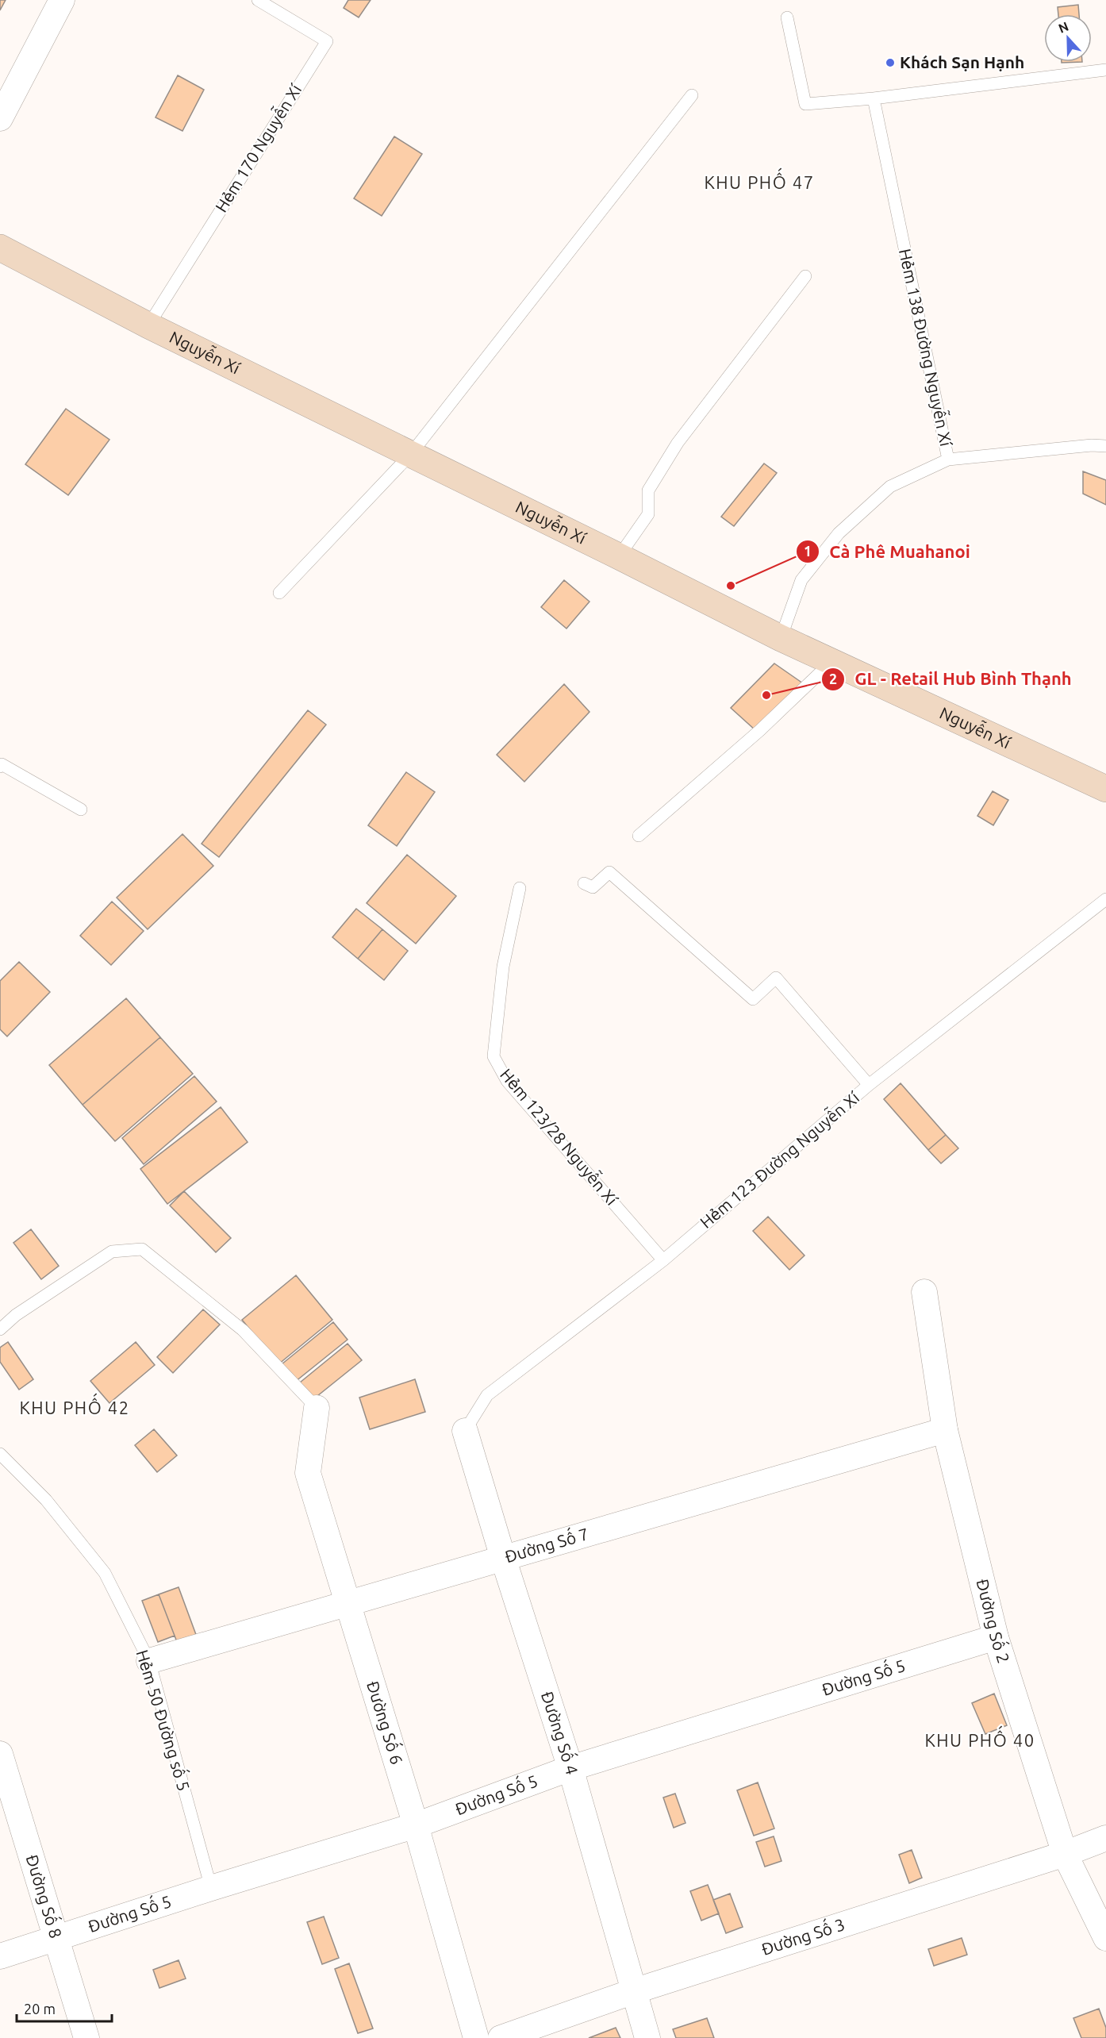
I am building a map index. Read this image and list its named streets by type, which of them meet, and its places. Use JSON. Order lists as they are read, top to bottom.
{
  "streets": {
    "main road": ["Nguyễn Xí"],
    "street": [
      "Đường Số 7",
      "Đường Số 2",
      "Đường Số 5",
      "Đường Số 6",
      "Đường Số 4",
      "Đường Số 8",
      "Đường Số 3"
    ],
    "lane": [
      "Hẻm 170 Nguyễn Xí",
      "Hẻm 138 Đường Nguyễn Xí",
      "Hẻm 123/28 Nguyễn Xí",
      "Hẻm 123 Đường Nguyễn Xí",
      "Hẻm 50 Đường số 5"
    ]
  },
  "crossings": [
    ["Hẻm 170 Nguyễn Xí", "Nguyễn Xí"],
    ["Hẻm 138 Đường Nguyễn Xí", "Nguyễn Xí"],
    ["Hẻm 123/28 Nguyễn Xí", "Hẻm 123 Đường Nguyễn Xí"],
    ["Hẻm 123 Đường Nguyễn Xí", "Đường Số 4"],
    ["Đường Số 7", "Đường Số 2"],
    ["Đường Số 7", "Hẻm 50 Đường số 5"],
    ["Đường Số 7", "Đường Số 6"],
    ["Đường Số 7", "Đường Số 4"],
    ["Đường Số 2", "Đường Số 5"],
    ["Đường Số 2", "Đường Số 3"],
    ["Đường Số 5", "Hẻm 50 Đường số 5"],
    ["Đường Số 5", "Đường Số 6"],
    ["Đường Số 5", "Đường Số 4"],
    ["Đường Số 5", "Đường Số 8"],
    ["Đường Số 4", "Đường Số 3"]
  ],
  "districts": ["KHU PHỐ 47", "KHU PHỐ 42", "KHU PHỐ 40"],
  "places": ["Khách Sạn Hạnh", "Cà Phê Muahanoi", "GL - Retail Hub Bình Thạnh"],
  "scale_bar": "20 m",
  "north": "top"
}
